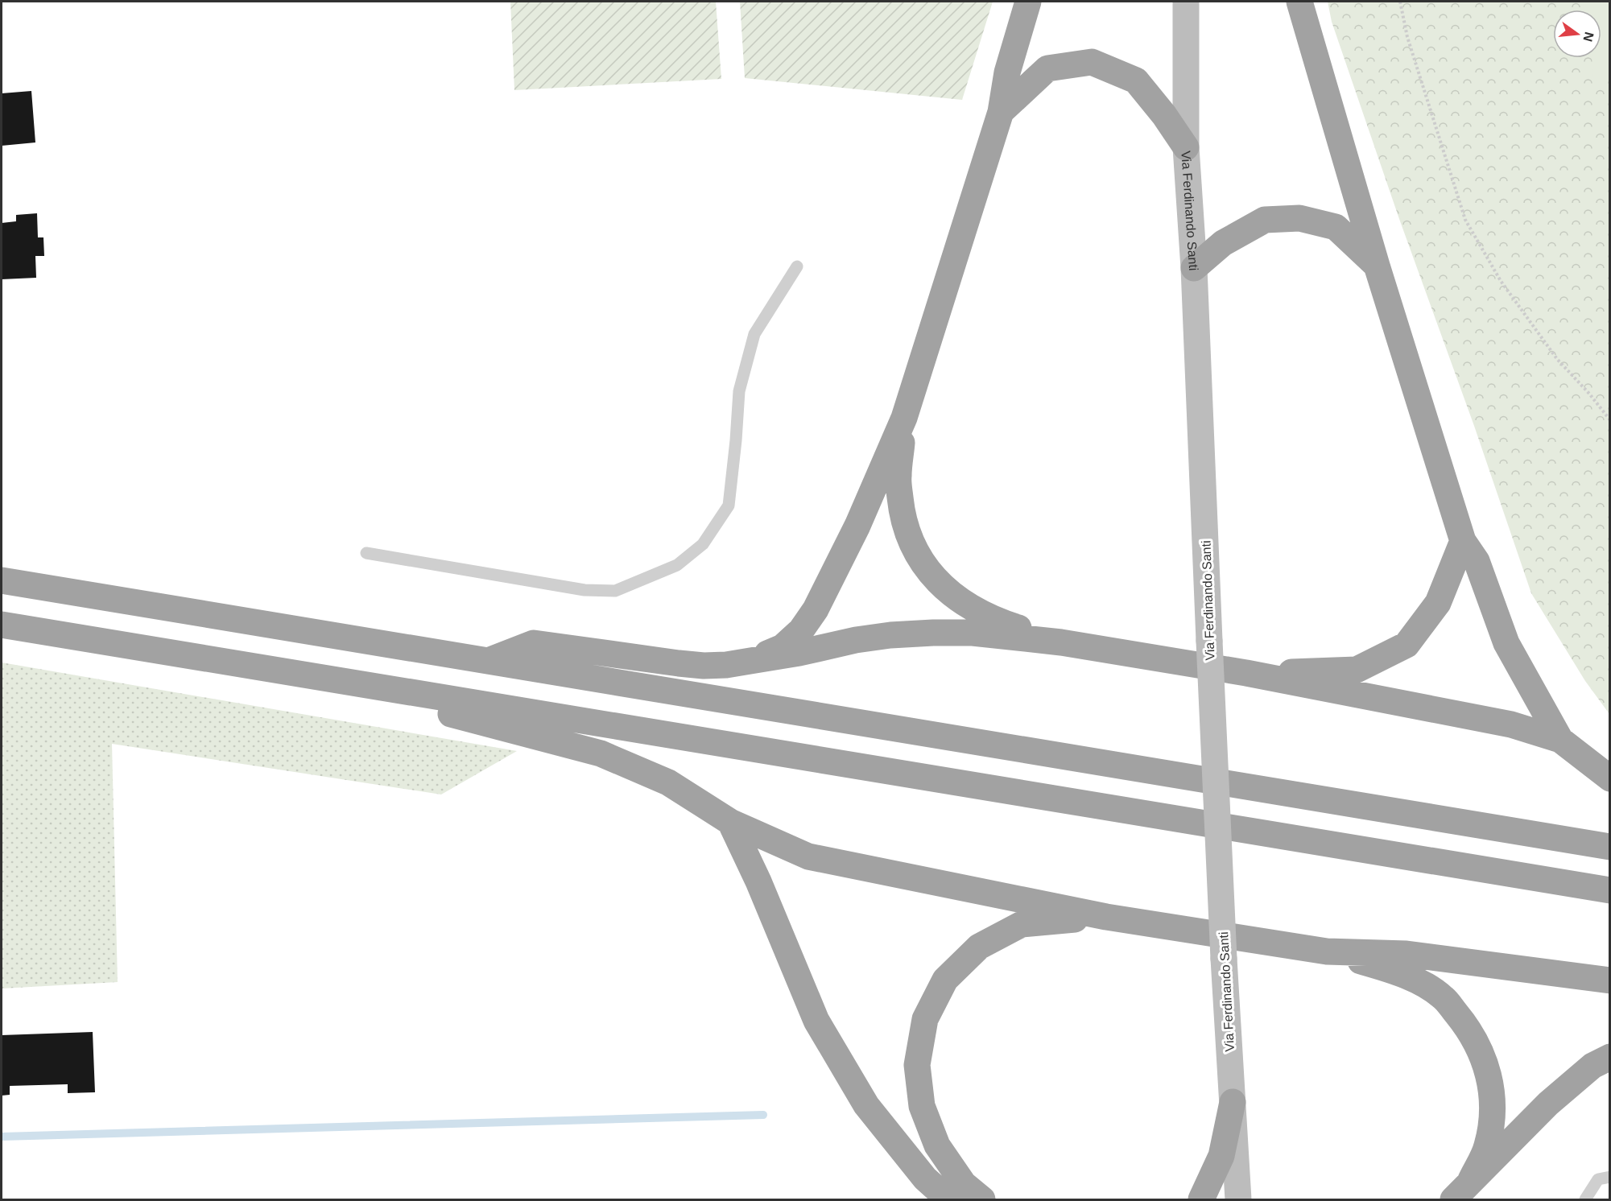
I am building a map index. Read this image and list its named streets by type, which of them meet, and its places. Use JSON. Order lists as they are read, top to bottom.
{
  "streets": {
    "main road": ["Via Ferdinando Santi"]
  },
  "north": "right"
}
